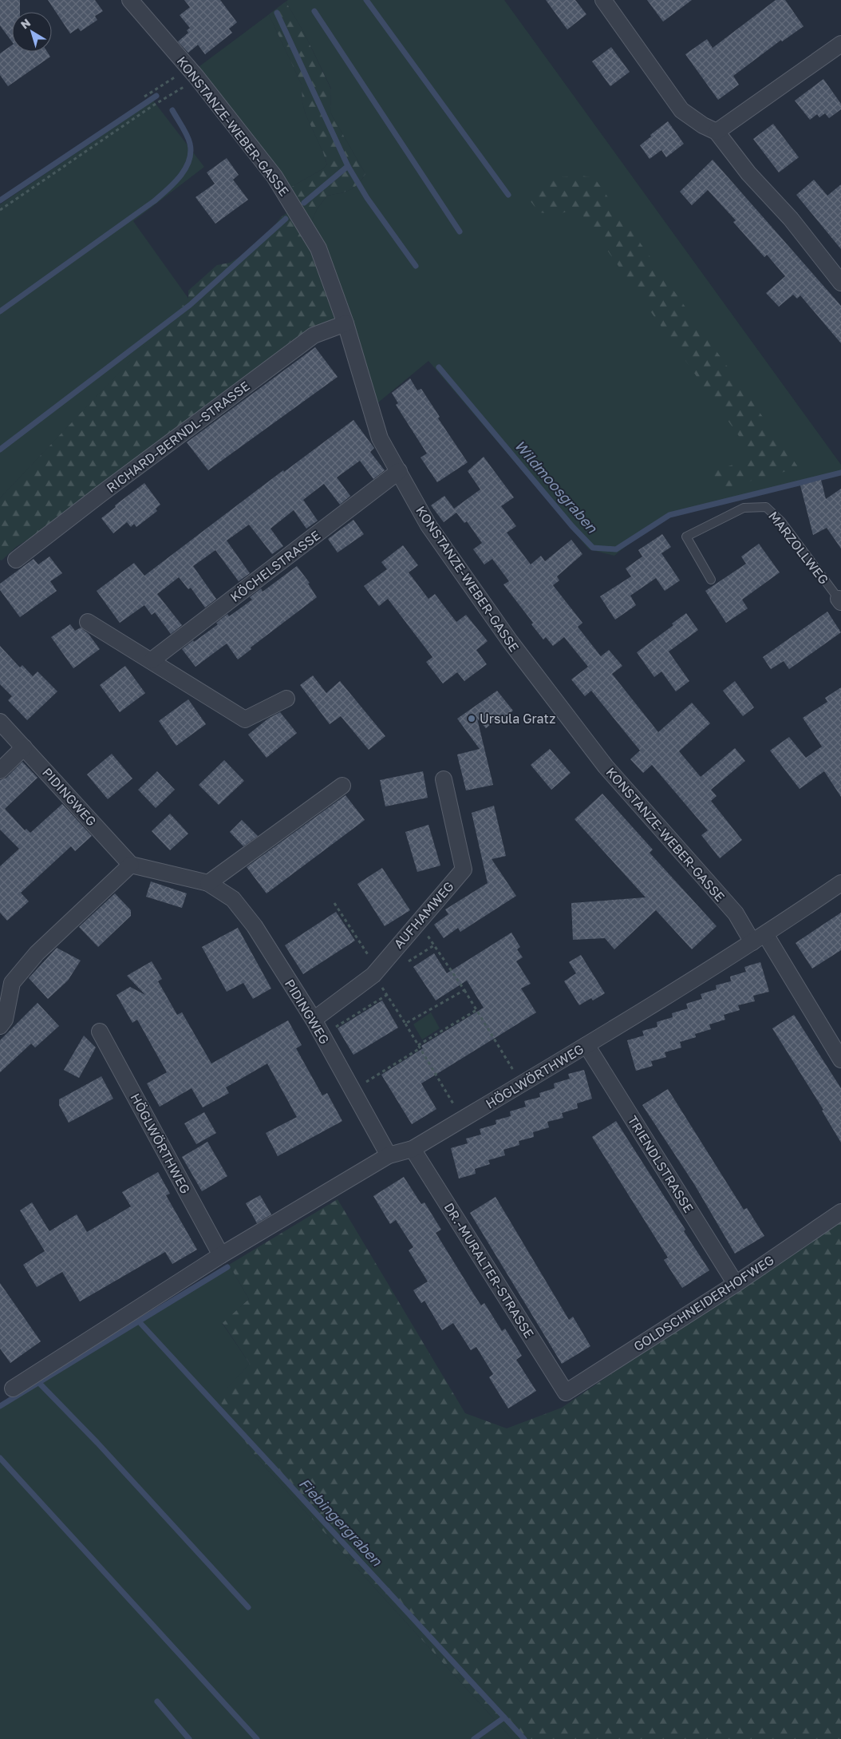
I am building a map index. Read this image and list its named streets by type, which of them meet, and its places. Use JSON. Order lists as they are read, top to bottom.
{
  "streets": {
    "street": [
      "KONSTANZE-WEBER-GASSE",
      "RICHARD-BERNDL-STRASSE",
      "KÖCHELSTRASSE",
      "PIDINGWEG",
      "AUFHAMWEG",
      "HÖGLWÖRTHWEG",
      "TRIENDLSTRASSE",
      "DR.-MURALTER-STRASSE",
      "GOLDSCHNEIDERHOFWEG"
    ],
    "lane": ["MARZOLLWEG"]
  },
  "crossings": [
    ["KONSTANZE-WEBER-GASSE", "RICHARD-BERNDL-STRASSE"],
    ["KONSTANZE-WEBER-GASSE", "KÖCHELSTRASSE"],
    ["KONSTANZE-WEBER-GASSE", "HÖGLWÖRTHWEG"],
    ["PIDINGWEG", "AUFHAMWEG"],
    ["PIDINGWEG", "HÖGLWÖRTHWEG"],
    ["HÖGLWÖRTHWEG", "TRIENDLSTRASSE"],
    ["HÖGLWÖRTHWEG", "DR.-MURALTER-STRASSE"],
    ["TRIENDLSTRASSE", "GOLDSCHNEIDERHOFWEG"],
    ["DR.-MURALTER-STRASSE", "GOLDSCHNEIDERHOFWEG"]
  ],
  "water": ["Wildmoosgraben", "Fiebingergraben"],
  "places": ["Ursula Gratz"],
  "north": "top left"
}
